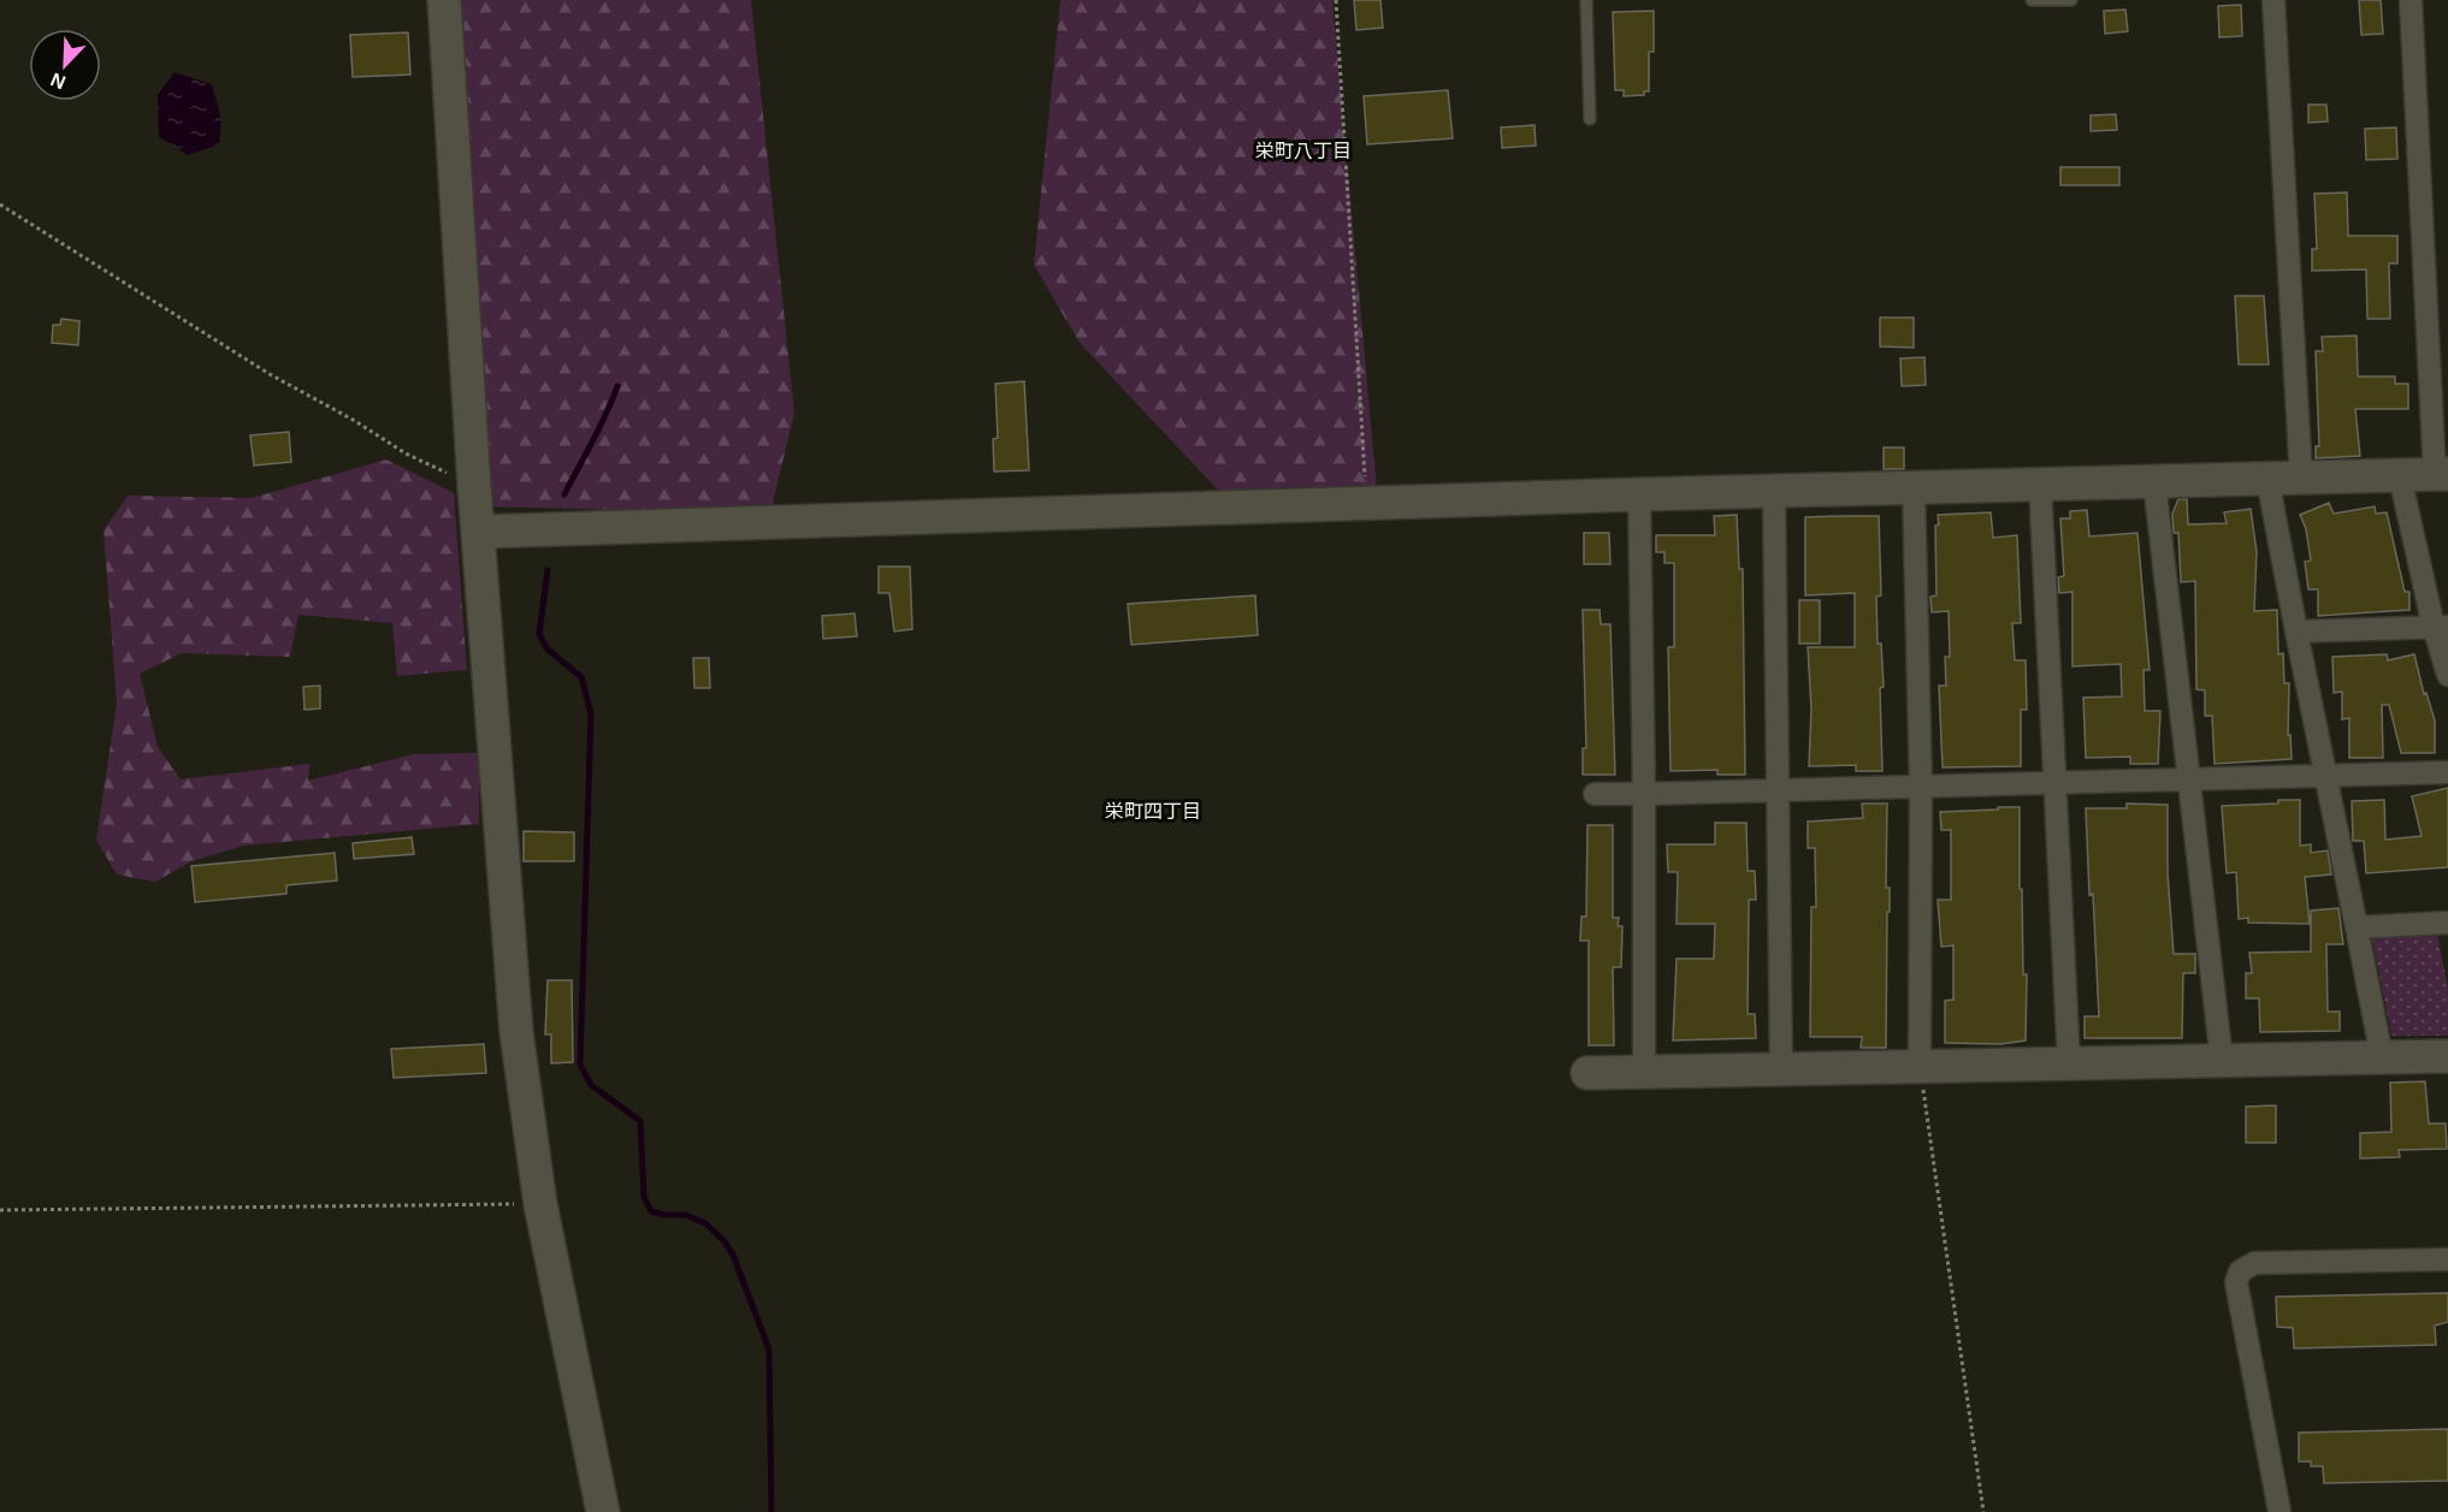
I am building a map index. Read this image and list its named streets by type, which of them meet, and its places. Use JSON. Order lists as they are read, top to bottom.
{
  "districts": ["栄町八丁目", "栄町四丁目"],
  "north": "bottom left"
}
